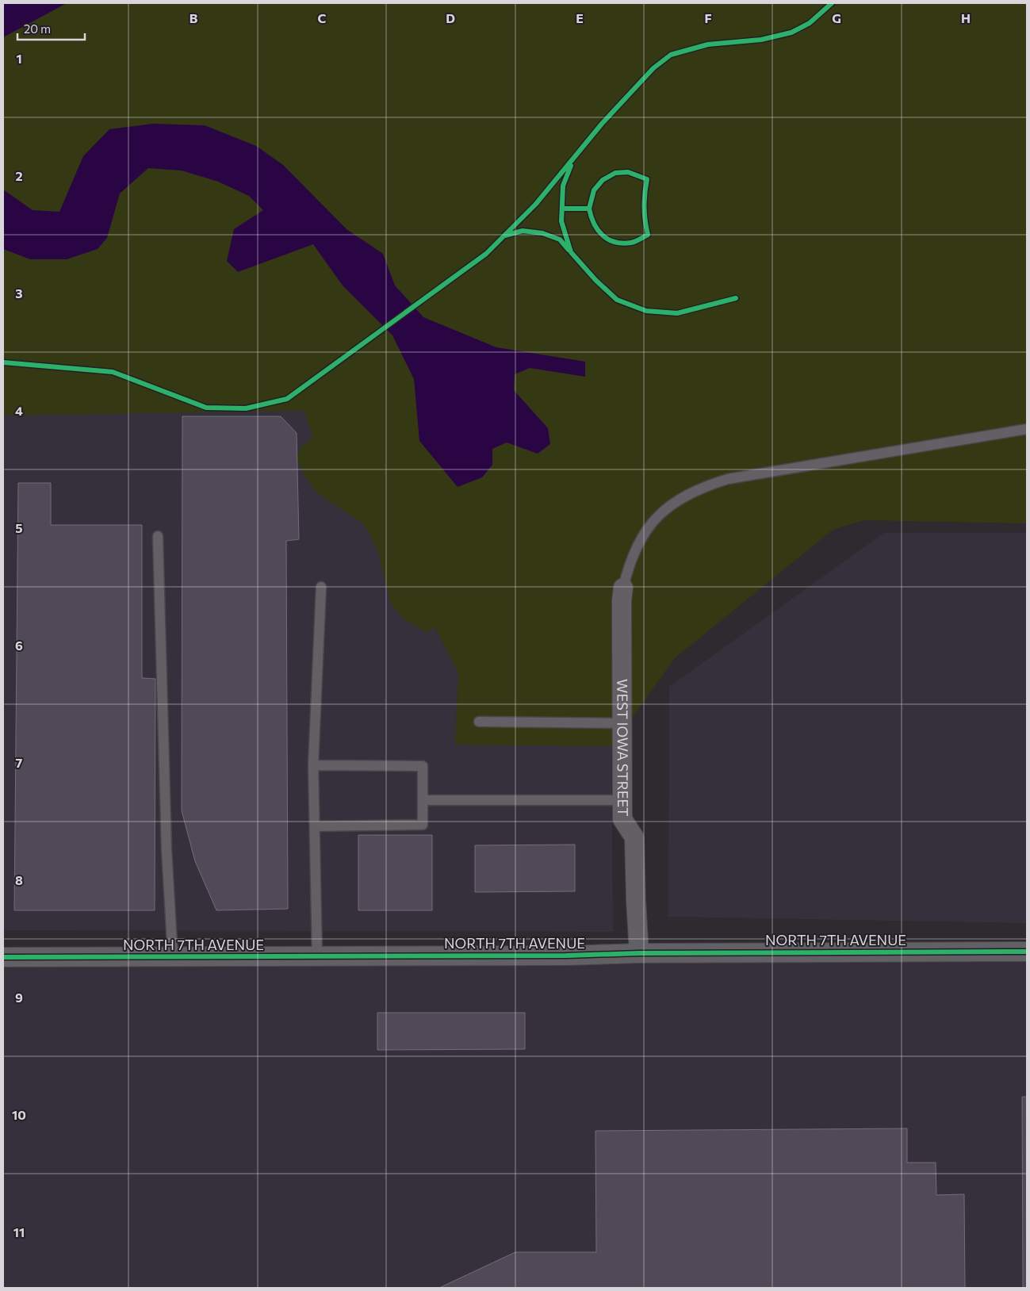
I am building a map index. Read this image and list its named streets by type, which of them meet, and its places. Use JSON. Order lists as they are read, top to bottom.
{
  "streets": {
    "street": ["WEST IOWA STREET", "NORTH 7TH AVENUE"]
  },
  "crossings": [
    ["WEST IOWA STREET", "NORTH 7TH AVENUE"]
  ],
  "scale_bar": "20 m",
  "grid": {
    "columns": [
      "B",
      "C",
      "D",
      "E",
      "F",
      "G",
      "H"
    ],
    "rows": [
      "1",
      "2",
      "3",
      "4",
      "5",
      "6",
      "7",
      "8",
      "9",
      "10",
      "11"
    ]
  }
}
